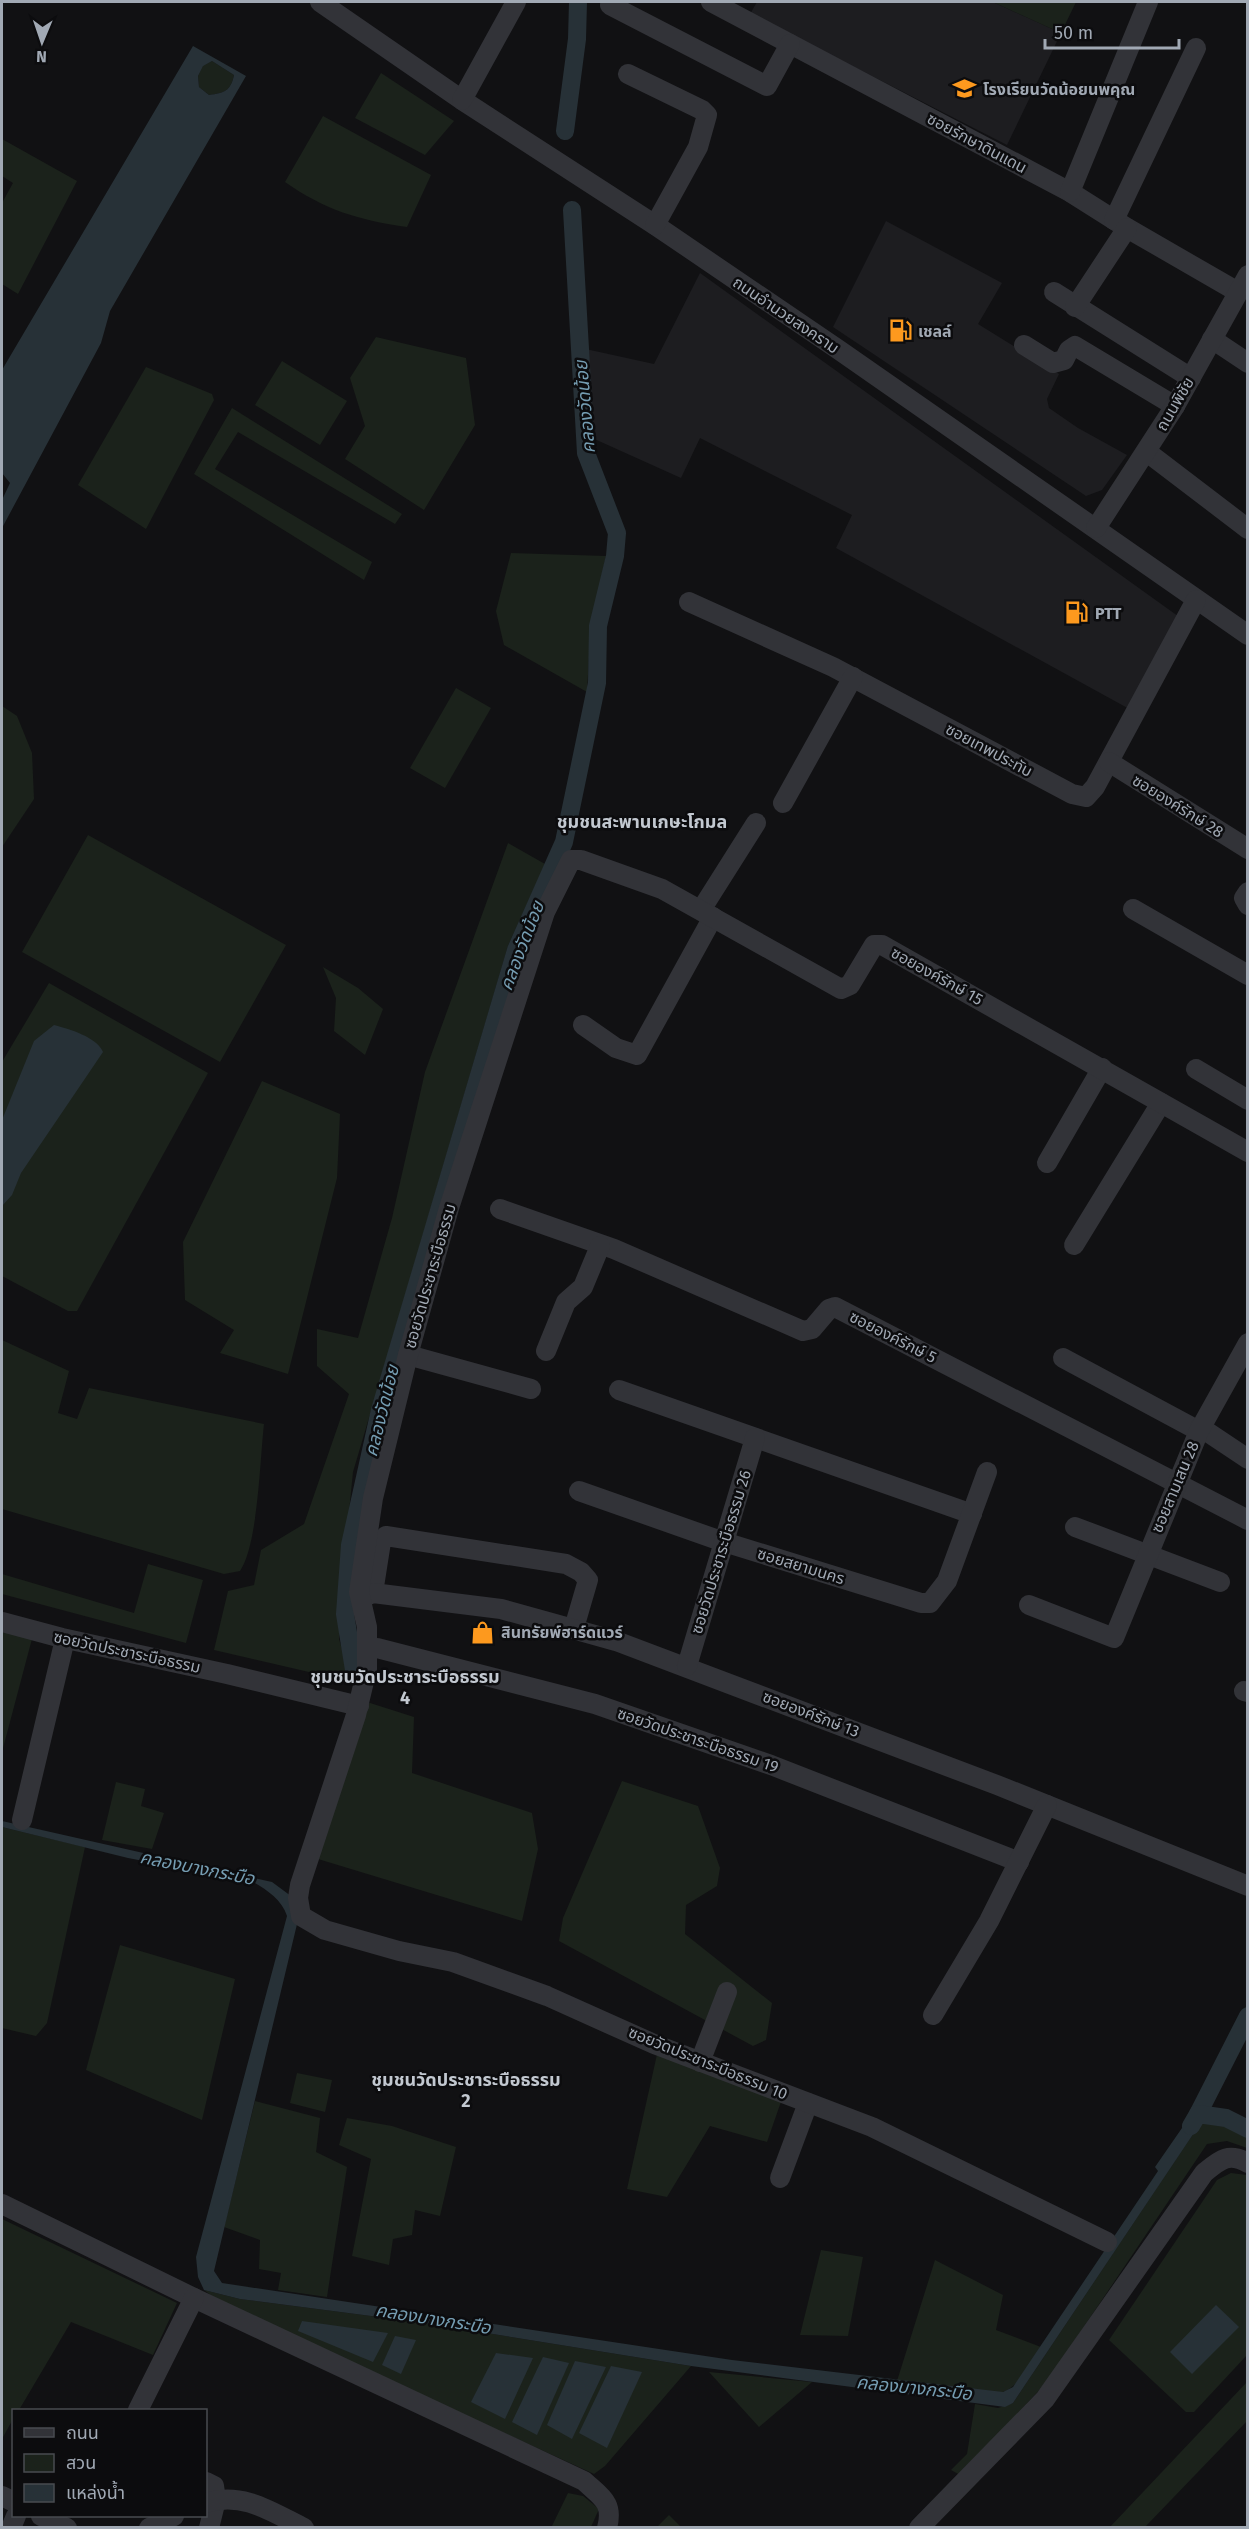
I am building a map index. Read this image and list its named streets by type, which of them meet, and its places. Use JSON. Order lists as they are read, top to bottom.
{
  "streets": {
    "street": [
      "ซอยรักษาดินแดน",
      "ถนนอำนวยสงคราม",
      "ถนนพิชัย",
      "ซอยเทพประทับ",
      "ซอยองค์รักษ์ 28",
      "ซอยองค์รักษ์ 15",
      "ซอยวัดประชาระบือธรรม",
      "ซอยองค์รักษ์ 5",
      "ซอยสามเสน 28",
      "ซอยวัดประชาระบือธรรม 26",
      "ซอยสยามนคร",
      "ซอยองค์รักษ์ 13",
      "ซอยวัดประชาระบือธรรม 19",
      "ซอยวัดประชาระบือธรรม 10"
    ]
  },
  "crossings": [
    ["ซอยรักษาดินแดน", "ถนนพิชัย"],
    ["ถนนอำนวยสงคราม", "ถนนพิชัย"],
    ["ถนนอำนวยสงคราม", "ซอยเทพประทับ"],
    ["ซอยเทพประทับ", "ซอยองค์รักษ์ 28"],
    ["ซอยองค์รักษ์ 15", "ซอยวัดประชาระบือธรรม"],
    ["ซอยวัดประชาระบือธรรม", "ซอยองค์รักษ์ 13"],
    ["ซอยวัดประชาระบือธรรม", "ซอยวัดประชาระบือธรรม 19"],
    ["ซอยวัดประชาระบือธรรม", "ซอยวัดประชาระบือธรรม 10"],
    ["ซอยองค์รักษ์ 5", "ซอยสามเสน 28"],
    ["ซอยวัดประชาระบือธรรม 26", "ซอยสยามนคร"],
    ["ซอยวัดประชาระบือธรรม 26", "ซอยองค์รักษ์ 13"]
  ],
  "districts": ["ชุมชนสะพานเกษะโกมล", "ชุมชนวัดประชาระบือธรรม 4", "ชุมชนวัดประชาระบือธรรม 2"],
  "water": ["คลองวัดน้อย", "คลองบางกระบือ"],
  "places": {
    "school or university": ["โรงเรียนวัดน้อยนพคุณ"],
    "fuel station": ["เชลล์", "PTT"],
    "shop": ["สินทรัยพ์ฮาร์ดแวร์"]
  },
  "legend": ["ถนน", "สวน", "แหล่งน้ำ"],
  "scale_bar": "50 m",
  "north": "bottom"
}
